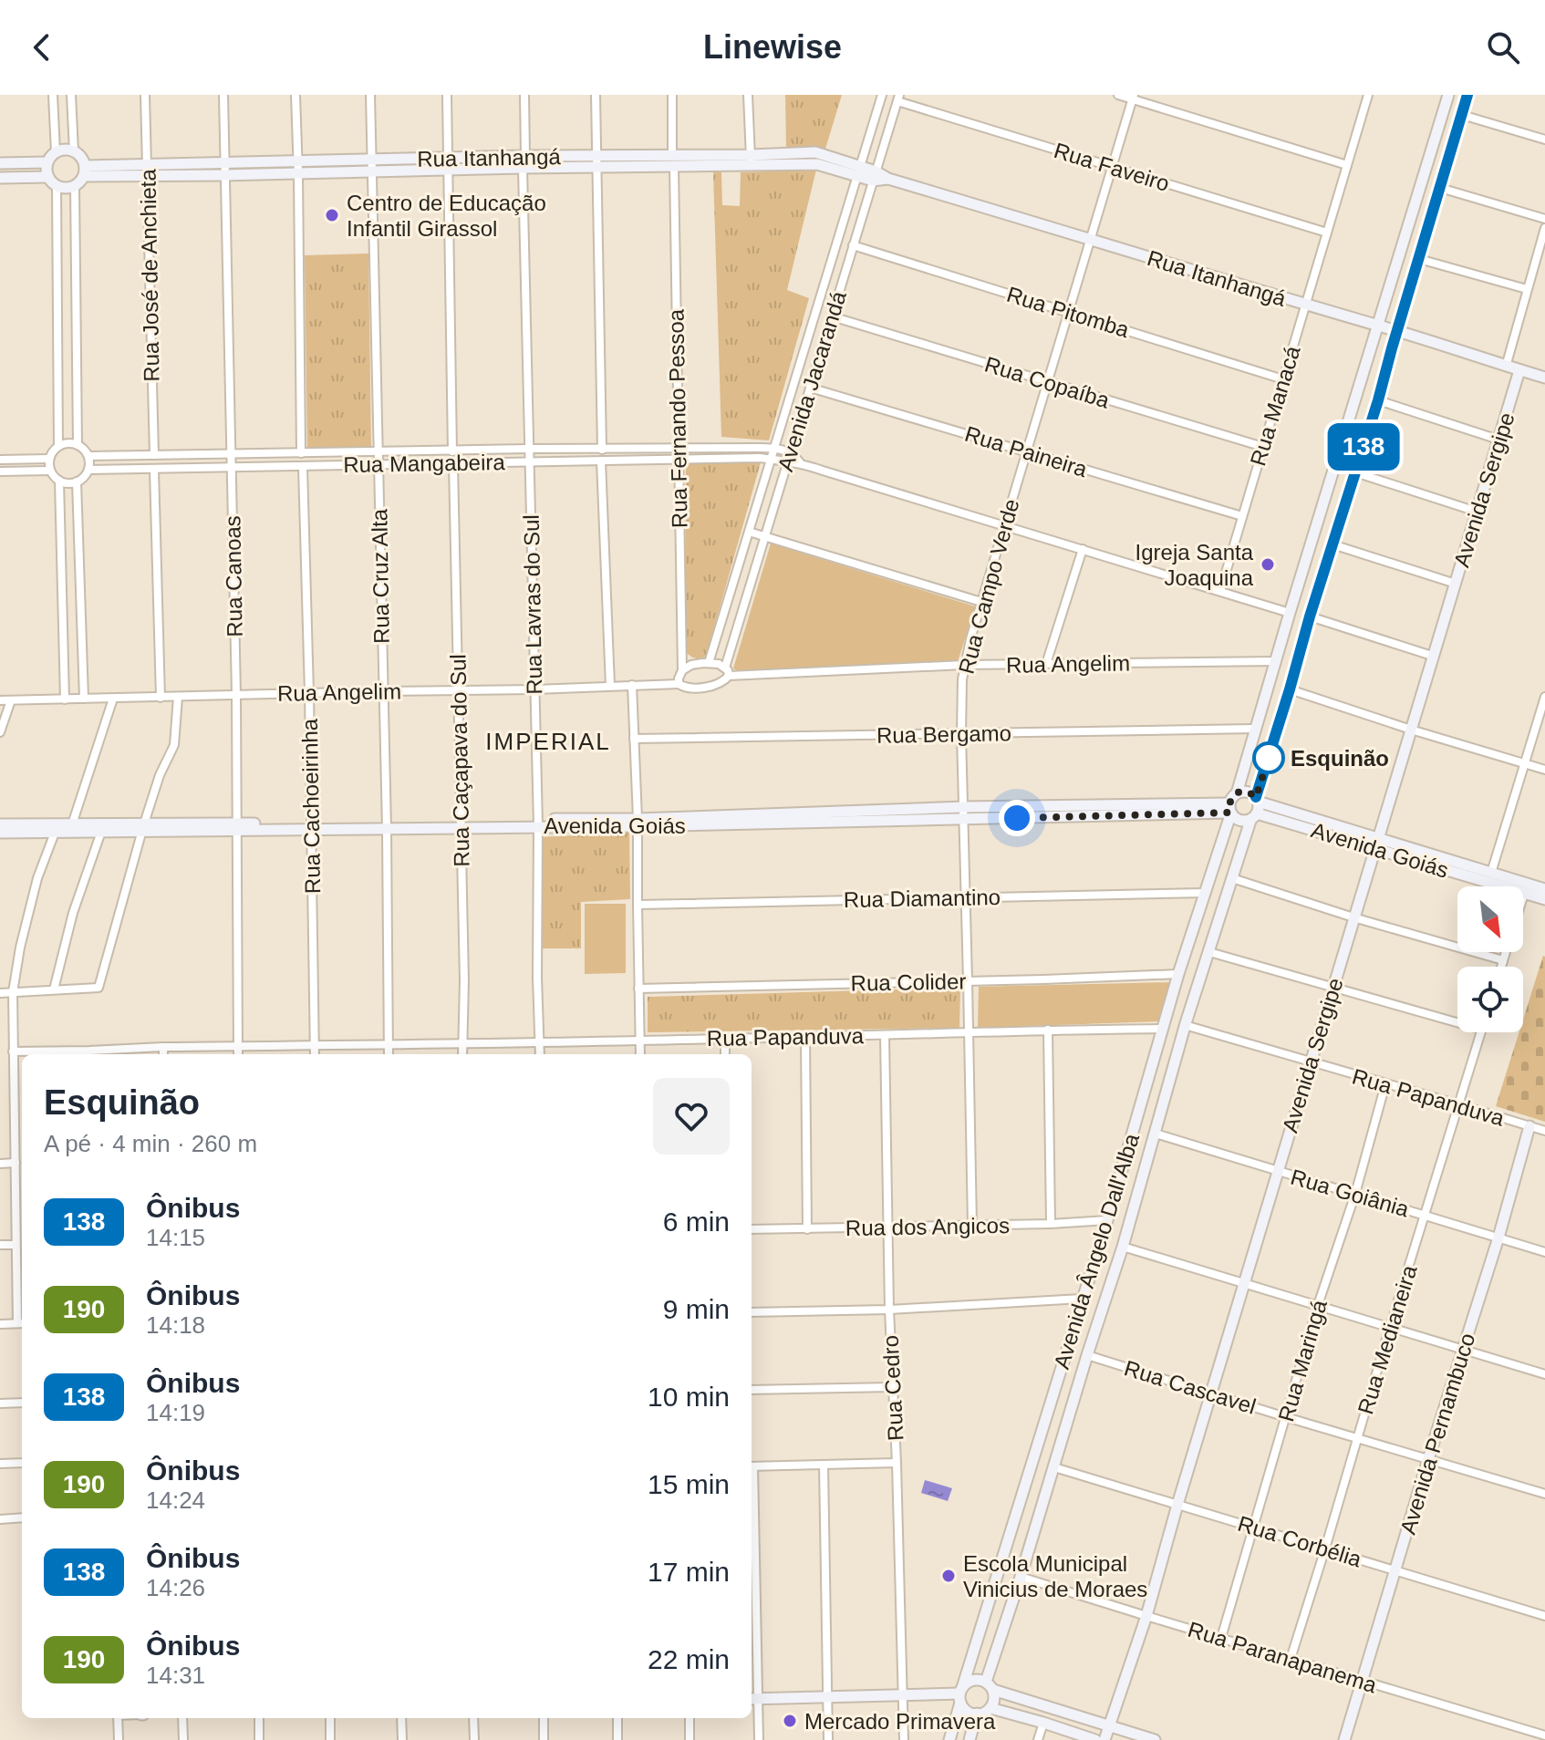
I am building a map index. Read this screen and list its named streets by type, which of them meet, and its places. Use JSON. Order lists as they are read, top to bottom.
{
  "streets": {
    "street": [
      "Rua Itanhangá",
      "Rua Faveiro",
      "Rua José de Anchieta",
      "Rua Pitomba",
      "Avenida Jacarandá",
      "Rua Copaíba",
      "Rua Manacá",
      "Rua Fernando Pessoa",
      "Rua Paineira",
      "Rua Mangabeira",
      "Avenida Sergipe",
      "Rua Canoas",
      "Rua Cruz Alta",
      "Rua Campo Verde",
      "Rua Lavras do Sul",
      "Rua Angelim",
      "Rua Bergamo",
      "Rua Caçapava do Sul",
      "Rua Cachoeirinha",
      "Avenida Goiás",
      "Rua Diamantino",
      "Rua Colider",
      "Rua Papanduva",
      "Rua Goiânia",
      "Rua dos Angicos",
      "Avenida Ângelo Dall'Alba",
      "Rua Medianeira",
      "Rua Maringá",
      "Rua Cascavel",
      "Rua Cedro",
      "Avenida Pernambuco",
      "Rua Corbélia",
      "Rua Paranapanema"
    ]
  },
  "crossings": [
    ["Rua Itanhangá", "Rua José de Anchieta"],
    ["Rua Itanhangá", "Avenida Jacarandá"],
    ["Rua Itanhangá", "Rua Manacá"],
    ["Rua Itanhangá", "Rua Fernando Pessoa"],
    ["Rua Itanhangá", "Avenida Sergipe"],
    ["Rua Itanhangá", "Rua Canoas"],
    ["Rua Itanhangá", "Rua Cruz Alta"],
    ["Rua Itanhangá", "Rua Campo Verde"],
    ["Rua Itanhangá", "Rua Lavras do Sul"],
    ["Rua Faveiro", "Avenida Jacarandá"],
    ["Rua Faveiro", "Rua Manacá"],
    ["Rua Faveiro", "Rua Campo Verde"],
    ["Rua José de Anchieta", "Rua Mangabeira"],
    ["Rua Pitomba", "Avenida Jacarandá"],
    ["Rua Pitomba", "Rua Manacá"],
    ["Rua Pitomba", "Rua Campo Verde"],
    ["Avenida Jacarandá", "Rua Copaíba"],
    ["Avenida Jacarandá", "Rua Paineira"],
    ["Avenida Jacarandá", "Rua Mangabeira"],
    ["Avenida Jacarandá", "Rua Angelim"],
    ["Rua Copaíba", "Rua Manacá"],
    ["Rua Copaíba", "Rua Campo Verde"],
    ["Rua Manacá", "Rua Paineira"],
    ["Rua Fernando Pessoa", "Rua Mangabeira"],
    ["Rua Fernando Pessoa", "Rua Angelim"],
    ["Rua Paineira", "Rua Campo Verde"],
    ["Rua Mangabeira", "Rua Canoas"],
    ["Rua Mangabeira", "Rua Cruz Alta"],
    ["Rua Mangabeira", "Rua Lavras do Sul"],
    ["Rua Mangabeira", "Rua Caçapava do Sul"],
    ["Rua Mangabeira", "Rua Cachoeirinha"],
    ["Avenida Sergipe", "Avenida Goiás"],
    ["Avenida Sergipe", "Rua Papanduva"],
    ["Avenida Sergipe", "Rua Goiânia"],
    ["Avenida Sergipe", "Rua Cascavel"],
    ["Avenida Sergipe", "Rua Corbélia"],
    ["Avenida Sergipe", "Rua Paranapanema"],
    ["Rua Canoas", "Rua Angelim"],
    ["Rua Canoas", "Avenida Goiás"],
    ["Rua Canoas", "Rua Papanduva"],
    ["Rua Cruz Alta", "Rua Angelim"],
    ["Rua Cruz Alta", "Avenida Goiás"],
    ["Rua Cruz Alta", "Rua Papanduva"],
    ["Rua Campo Verde", "Rua Angelim"],
    ["Rua Campo Verde", "Rua Bergamo"],
    ["Rua Campo Verde", "Avenida Goiás"],
    ["Rua Campo Verde", "Rua Diamantino"],
    ["Rua Campo Verde", "Rua Colider"],
    ["Rua Campo Verde", "Rua Papanduva"],
    ["Rua Campo Verde", "Rua dos Angicos"],
    ["Rua Lavras do Sul", "Rua Angelim"],
    ["Rua Lavras do Sul", "Avenida Goiás"],
    ["Rua Lavras do Sul", "Rua Papanduva"],
    ["Rua Angelim", "Rua Caçapava do Sul"],
    ["Rua Angelim", "Rua Cachoeirinha"],
    ["Rua Caçapava do Sul", "Avenida Goiás"],
    ["Rua Caçapava do Sul", "Rua Papanduva"],
    ["Rua Cachoeirinha", "Avenida Goiás"],
    ["Rua Cachoeirinha", "Rua Papanduva"],
    ["Avenida Goiás", "Avenida Ângelo Dall'Alba"],
    ["Rua Diamantino", "Avenida Ângelo Dall'Alba"],
    ["Rua Colider", "Avenida Ângelo Dall'Alba"],
    ["Rua Papanduva", "Avenida Ângelo Dall'Alba"],
    ["Rua Papanduva", "Rua Medianeira"],
    ["Rua Papanduva", "Rua Maringá"],
    ["Rua Papanduva", "Rua Cedro"],
    ["Rua Papanduva", "Avenida Pernambuco"],
    ["Rua Goiânia", "Avenida Ângelo Dall'Alba"],
    ["Rua Goiânia", "Rua Medianeira"],
    ["Rua Goiânia", "Rua Maringá"],
    ["Rua Goiânia", "Avenida Pernambuco"],
    ["Rua dos Angicos", "Avenida Ângelo Dall'Alba"],
    ["Rua dos Angicos", "Rua Cedro"],
    ["Avenida Ângelo Dall'Alba", "Rua Cascavel"],
    ["Avenida Ângelo Dall'Alba", "Rua Corbélia"],
    ["Avenida Ângelo Dall'Alba", "Rua Paranapanema"],
    ["Rua Medianeira", "Rua Cascavel"],
    ["Rua Medianeira", "Rua Corbélia"],
    ["Rua Medianeira", "Rua Paranapanema"],
    ["Rua Maringá", "Rua Cascavel"],
    ["Rua Maringá", "Rua Corbélia"],
    ["Rua Maringá", "Rua Paranapanema"],
    ["Rua Cascavel", "Avenida Pernambuco"],
    ["Avenida Pernambuco", "Rua Corbélia"],
    ["Avenida Pernambuco", "Rua Paranapanema"]
  ],
  "districts": ["IMPERIAL"],
  "places": [
    "Centro de Educação Infantil Girassol",
    "Igreja Santa Joaquina",
    "Esquinão",
    "Escola Municipal Vinicius de Moraes",
    "Mercado Primavera"
  ],
  "lines": ["bus line 138"],
  "north": "bottom right",
  "page": {
    "header": "Linewise",
    "on_map": "138",
    "heading": ["Esquinão", "A pé · 4 min · 260 m"],
    "list": [
      {
        "mark": "138",
        "name": "Ônibus",
        "note": "14:15",
        "value": "6 min"
      },
      {
        "mark": "190",
        "name": "Ônibus",
        "note": "14:18",
        "value": "9 min"
      },
      {
        "mark": "138",
        "name": "Ônibus",
        "note": "14:19",
        "value": "10 min"
      },
      {
        "mark": "190",
        "name": "Ônibus",
        "note": "14:24",
        "value": "15 min"
      },
      {
        "mark": "138",
        "name": "Ônibus",
        "note": "14:26",
        "value": "17 min"
      },
      {
        "mark": "190",
        "name": "Ônibus",
        "note": "14:31",
        "value": "22 min"
      }
    ]
  }
}
